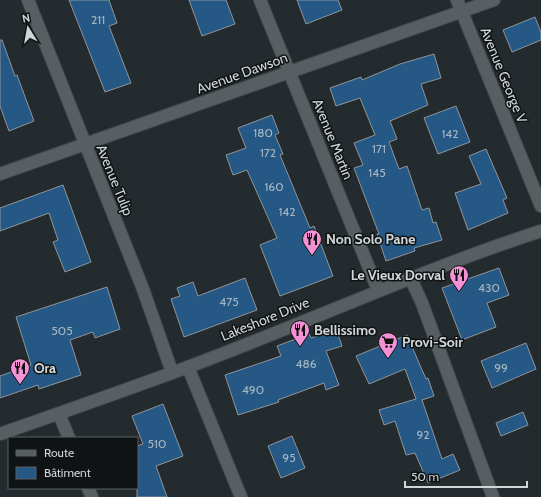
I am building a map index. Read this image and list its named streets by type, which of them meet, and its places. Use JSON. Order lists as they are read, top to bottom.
{
  "streets": {
    "street": [
      "Avenue Dawson",
      "Avenue George V",
      "Avenue Martin",
      "Avenue Tulip",
      "Lakeshore Drive"
    ]
  },
  "crossings": [
    ["Avenue Dawson", "Avenue George V"],
    ["Avenue Dawson", "Avenue Martin"],
    ["Avenue Dawson", "Avenue Tulip"],
    ["Avenue Martin", "Lakeshore Drive"],
    ["Avenue Tulip", "Lakeshore Drive"]
  ],
  "places": {
    "restaurant": [
      "Non Solo Pane",
      "Le Vieux Dorval",
      "Bellissimo",
      "Ora"
    ],
    "supermarket": ["Provi-Soir"]
  },
  "house_numbers": [
    "211",
    "180",
    "142",
    "171",
    "172",
    "145",
    "160",
    "142",
    "430",
    "475",
    "505",
    "486",
    "99",
    "490",
    "92",
    "510",
    "95"
  ],
  "legend": ["Route", "Bâtiment"],
  "scale_bar": "50 m",
  "north": "top"
}
